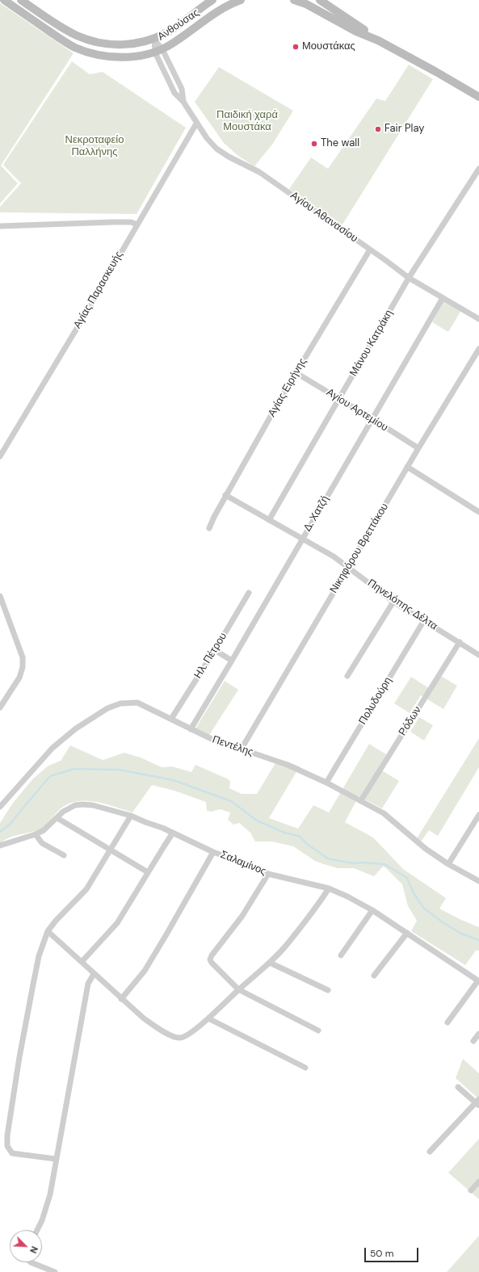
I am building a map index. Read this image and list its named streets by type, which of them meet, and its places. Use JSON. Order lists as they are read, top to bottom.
{
  "streets": {
    "street": [
      "Ανθούσας",
      "Αγίου Αθανασίου",
      "Αγίας Παρασκευής",
      "Μάνου Κατράκη",
      "Αγίας Ειρήνης",
      "Αγίου Αρτεμίου",
      "Δ. Χατζή",
      "Νικηφόρου Βρεττάκου",
      "Πηνελόπης Δέλτα",
      "Ηλ. Πέτρου",
      "Πολυδούρη",
      "Ρόδων",
      "Πεντέλης",
      "Σαλαμίνος"
    ]
  },
  "crossings": [
    ["Ανθούσας", "Αγίου Αθανασίου"],
    ["Αγίου Αθανασίου", "Αγίας Παρασκευής"],
    ["Αγίου Αθανασίου", "Μάνου Κατράκη"],
    ["Αγίου Αθανασίου", "Αγίας Ειρήνης"],
    ["Αγίου Αθανασίου", "Δ. Χατζή"],
    ["Μάνου Κατράκη", "Αγίου Αρτεμίου"],
    ["Μάνου Κατράκη", "Πηνελόπης Δέλτα"],
    ["Αγίας Ειρήνης", "Αγίου Αρτεμίου"],
    ["Αγίας Ειρήνης", "Πηνελόπης Δέλτα"],
    ["Αγίου Αρτεμίου", "Δ. Χατζή"],
    ["Αγίου Αρτεμίου", "Νικηφόρου Βρεττάκου"],
    ["Δ. Χατζή", "Πηνελόπης Δέλτα"],
    ["Δ. Χατζή", "Πεντέλης"],
    ["Νικηφόρου Βρεττάκου", "Πηνελόπης Δέλτα"],
    ["Νικηφόρου Βρεττάκου", "Πεντέλης"],
    ["Πηνελόπης Δέλτα", "Πολυδούρη"],
    ["Πηνελόπης Δέλτα", "Ρόδων"],
    ["Ηλ. Πέτρου", "Πεντέλης"],
    ["Πολυδούρη", "Πεντέλης"],
    ["Ρόδων", "Πεντέλης"]
  ],
  "parks": ["Παιδική χαρά Μουστάκα", "Νεκροταφείο Παλλήνης"],
  "places": ["Μουστάκας", "Fair Play", "The wall"],
  "scale_bar": "50 m",
  "north": "bottom right"
}
